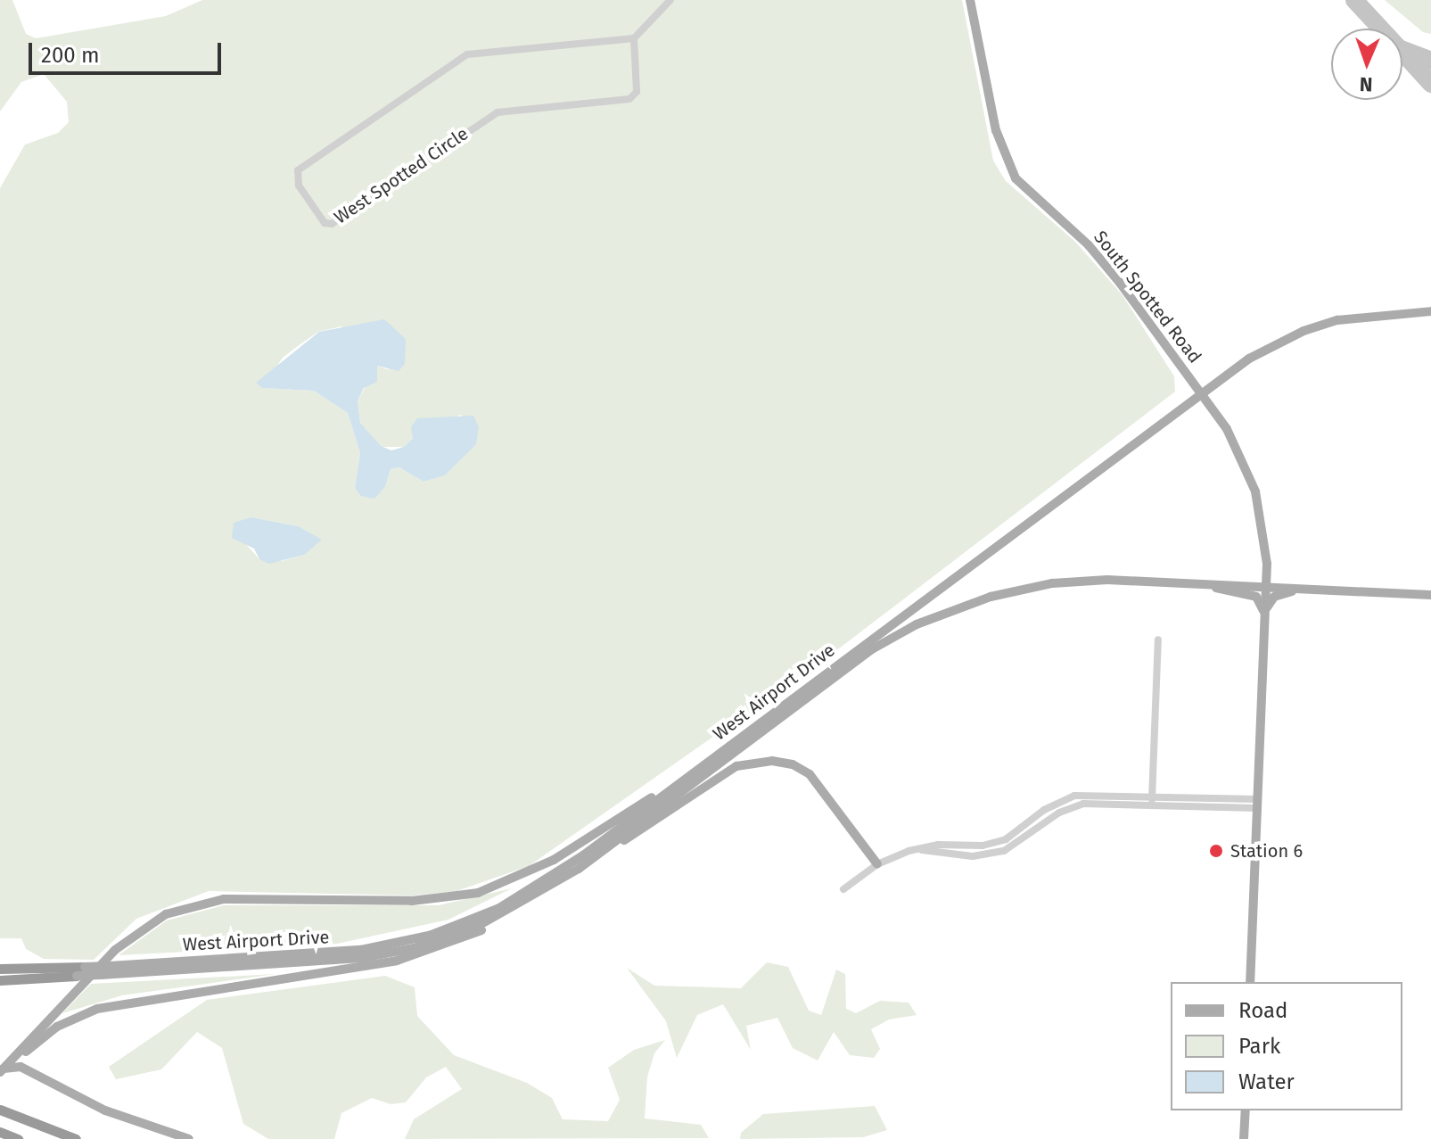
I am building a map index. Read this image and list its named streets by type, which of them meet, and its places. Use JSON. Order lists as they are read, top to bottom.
{
  "streets": {
    "main road": ["South Spotted Road", "West Airport Drive"],
    "street": ["West Spotted Circle"]
  },
  "crossings": [
    ["South Spotted Road", "West Airport Drive"]
  ],
  "places": ["Station 6"],
  "legend": ["Road", "Park", "Water"],
  "scale_bar": "200 m",
  "north": "bottom"
}
